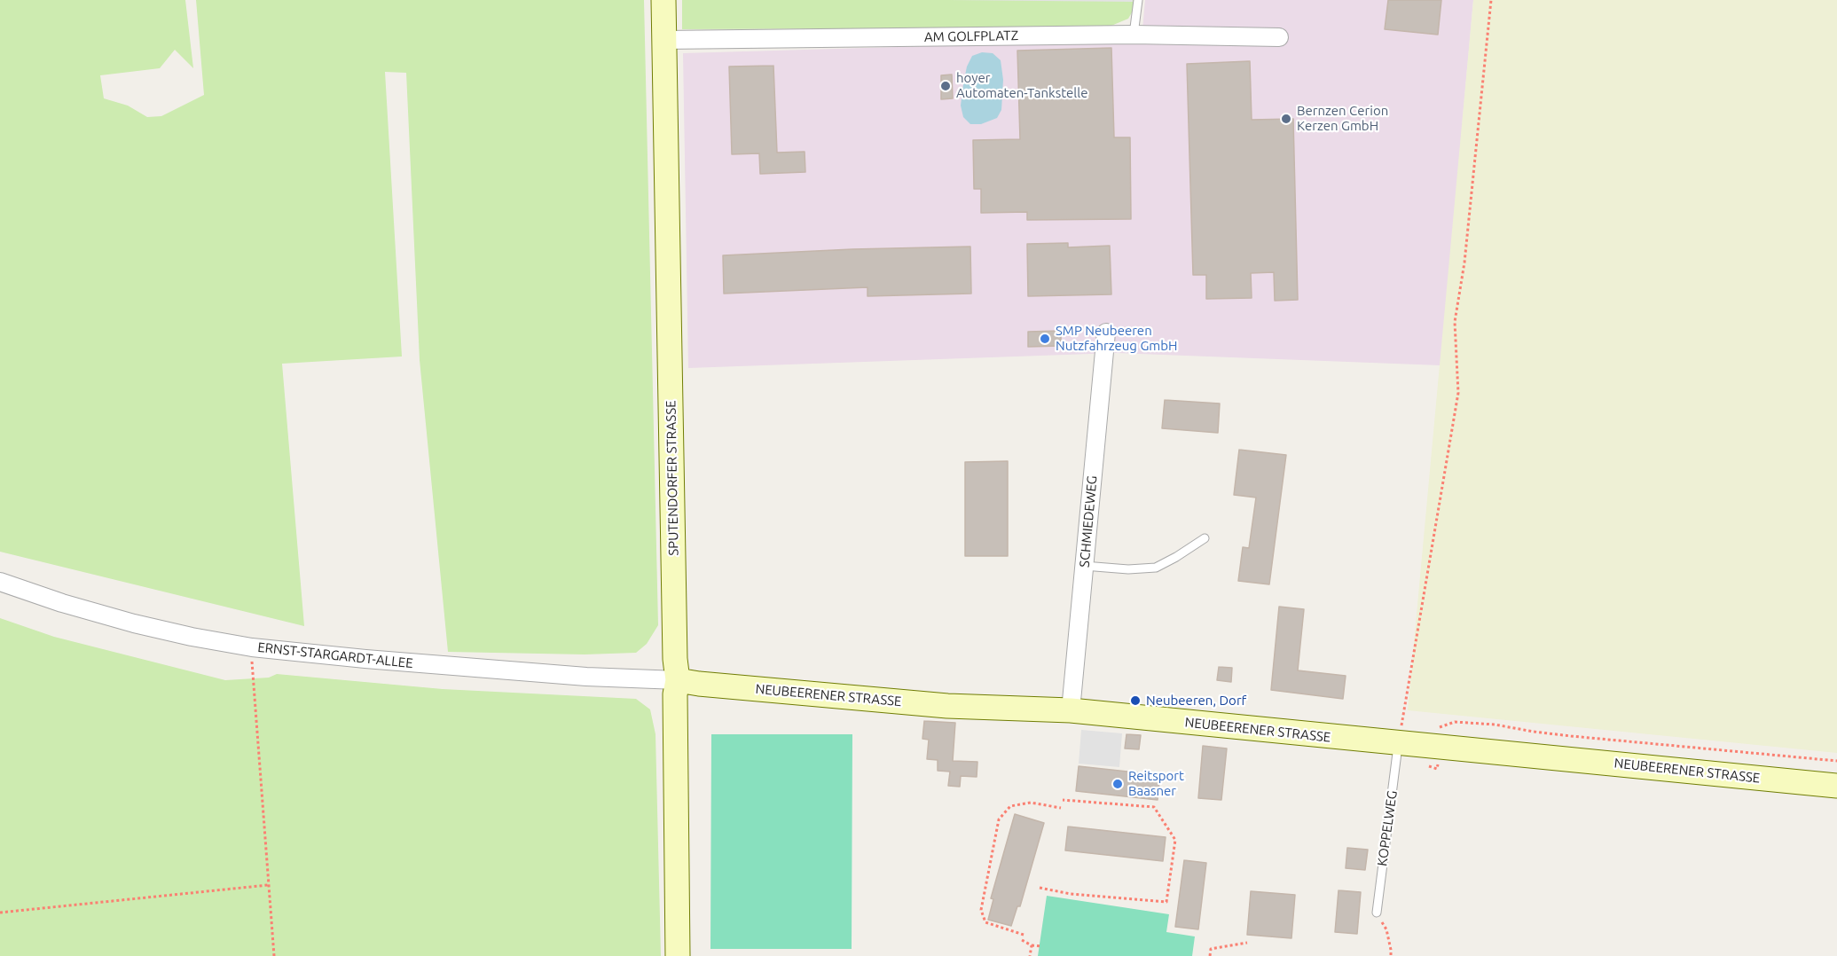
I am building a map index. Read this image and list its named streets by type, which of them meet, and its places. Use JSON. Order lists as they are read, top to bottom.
{
  "streets": {
    "main road": ["SPUTENDORFER STRASSE", "NEUBEERENER STRASSE"],
    "street": ["AM GOLFPLATZ", "SCHMIEDEWEG", "ERNST-STARGARDT-ALLEE"],
    "lane": ["KOPPELWEG"]
  },
  "crossings": [
    ["AM GOLFPLATZ", "SPUTENDORFER STRASSE"],
    ["SPUTENDORFER STRASSE", "ERNST-STARGARDT-ALLEE"],
    ["SPUTENDORFER STRASSE", "NEUBEERENER STRASSE"],
    ["SCHMIEDEWEG", "NEUBEERENER STRASSE"],
    ["ERNST-STARGARDT-ALLEE", "NEUBEERENER STRASSE"],
    ["NEUBEERENER STRASSE", "KOPPELWEG"]
  ],
  "places": [
    "hoyer Automaten-Tankstelle",
    "Bernzen Cerion Kerzen GmbH",
    "SMP Neubeeren Nutzfahrzeug GmbH",
    "Neubeeren, Dorf",
    "Reitsport Baasner"
  ]
}
